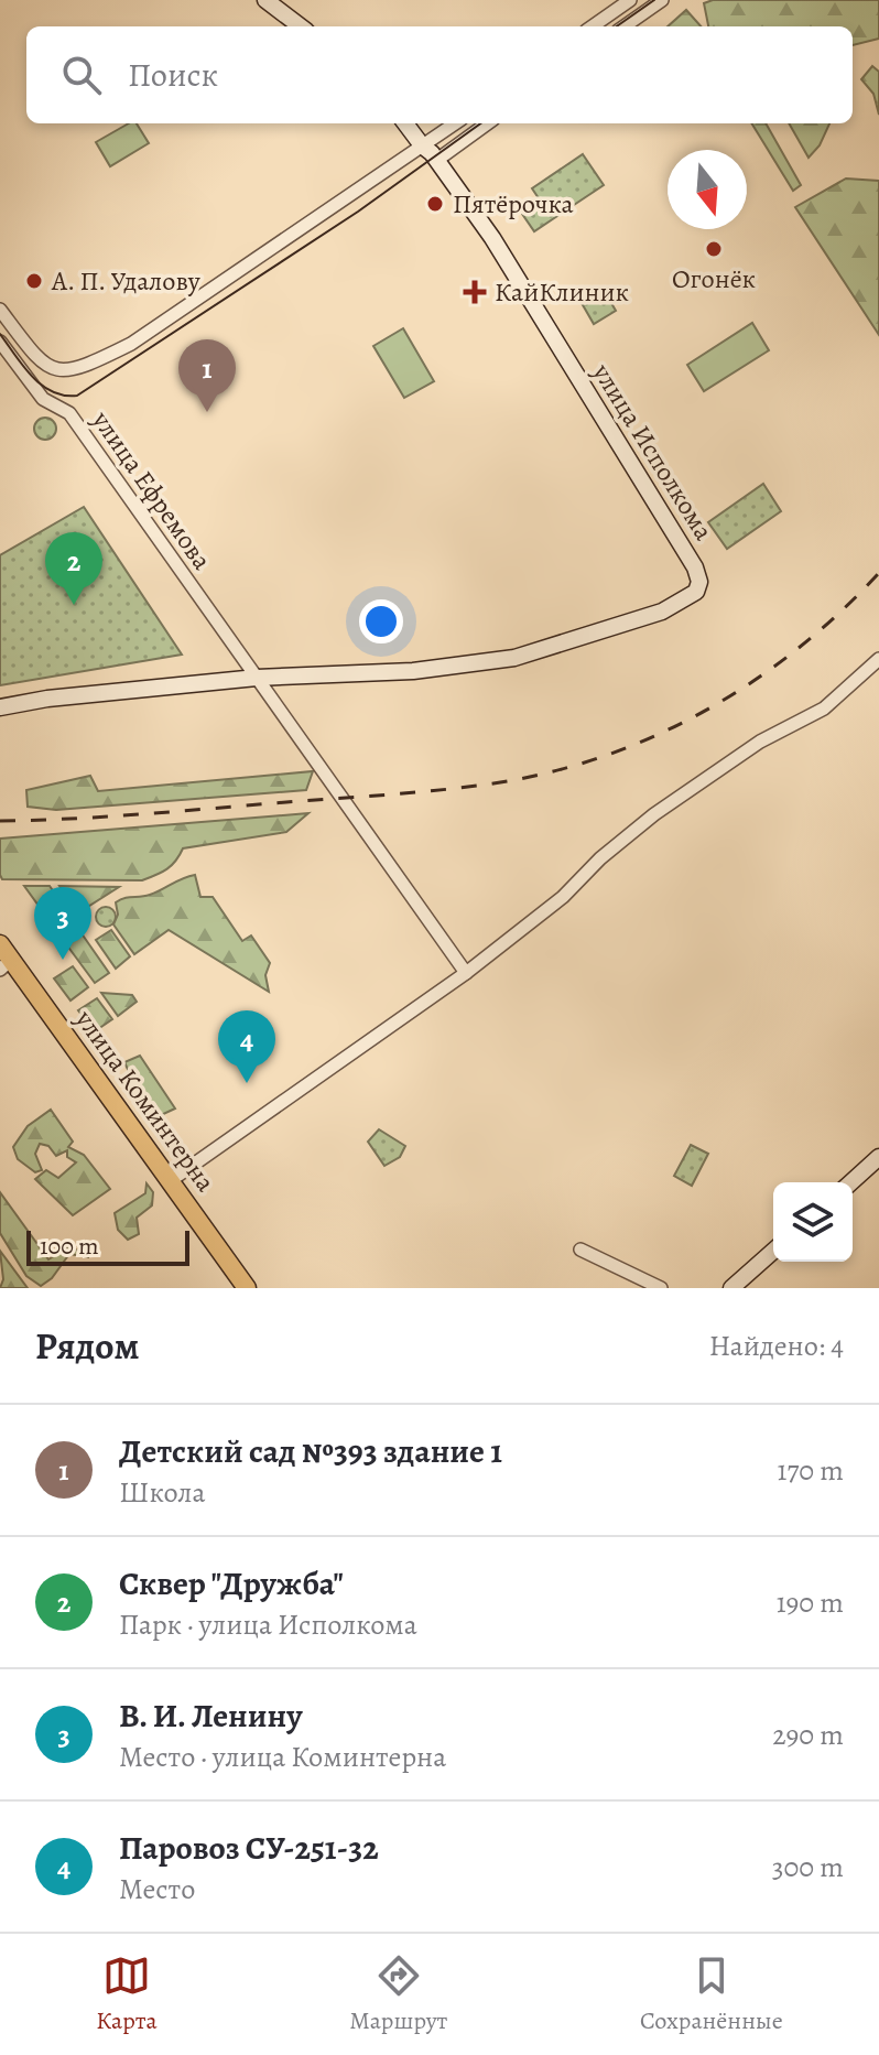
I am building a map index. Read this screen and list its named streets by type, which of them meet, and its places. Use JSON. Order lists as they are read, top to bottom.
{
  "streets": {
    "main road": ["улица Коминтерна"],
    "street": ["улица Исполкома", "улица Ефремова"]
  },
  "crossings": [
    ["улица Исполкома", "улица Ефремова"]
  ],
  "places": {
    "other": ["Пятёрочка", "Огонёк", "А. П. Удалову"],
    "health": ["КайКлиник"]
  },
  "scale_bar": "100 m",
  "north": "bottom",
  "page": {
    "search": "Поиск",
    "pins": [
      "1",
      "2",
      "3",
      "4"
    ],
    "scale": "100 m",
    "heading": ["Рядом", "Найдено: 4"],
    "list": [
      {
        "mark": "1",
        "name": "Детский сад №393 здание 1",
        "note": "Школа",
        "value": "170 m"
      },
      {
        "mark": "2",
        "name": "Сквер \"Дружба\"",
        "note": "Парк · улица Исполкома",
        "value": "190 m"
      },
      {
        "mark": "3",
        "name": "В. И. Ленину",
        "note": "Место · улица Коминтерна",
        "value": "290 m"
      },
      {
        "mark": "4",
        "name": "Паровоз СУ-251-32",
        "note": "Место",
        "value": "300 m"
      }
    ],
    "nav": ["Карта", "Маршрут", "Сохранённые"]
  }
}
